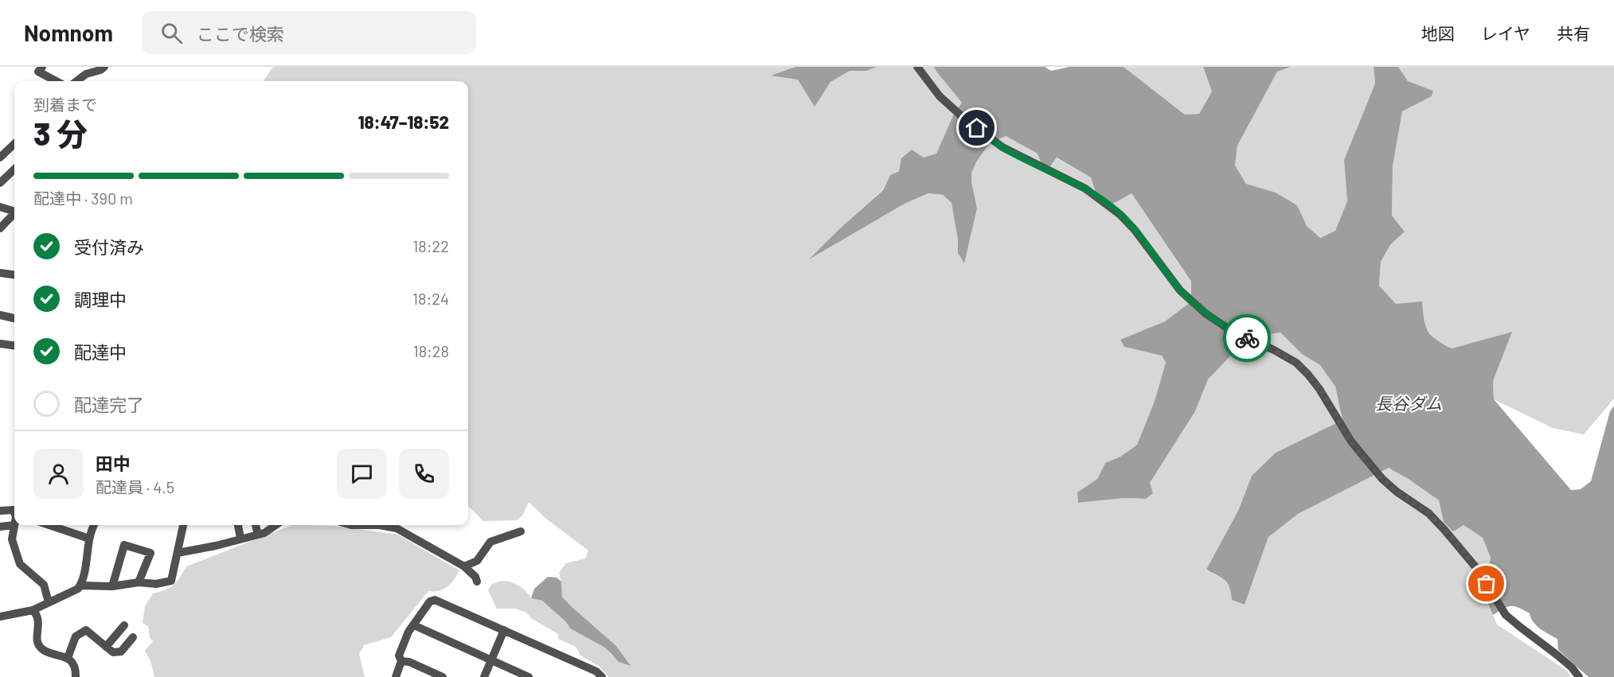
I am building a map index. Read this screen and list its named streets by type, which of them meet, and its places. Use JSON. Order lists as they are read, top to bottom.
{
  "water": ["長谷ダム"],
  "page": {
    "header": "Nomnom",
    "search": "ここで検索",
    "nav": ["地図", "レイヤ", "共有"],
    "heading": ["3 分", "到着まで", "18:47–18:52"],
    "panel": ["田中", "配達員 · 4.5"],
    "bar": "配達中 · 390 m",
    "list": [
      ["受付済み", "18:22"],
      ["調理中", "18:24"],
      ["配達中", "18:28"],
      "配達完了"
    ]
  }
}
